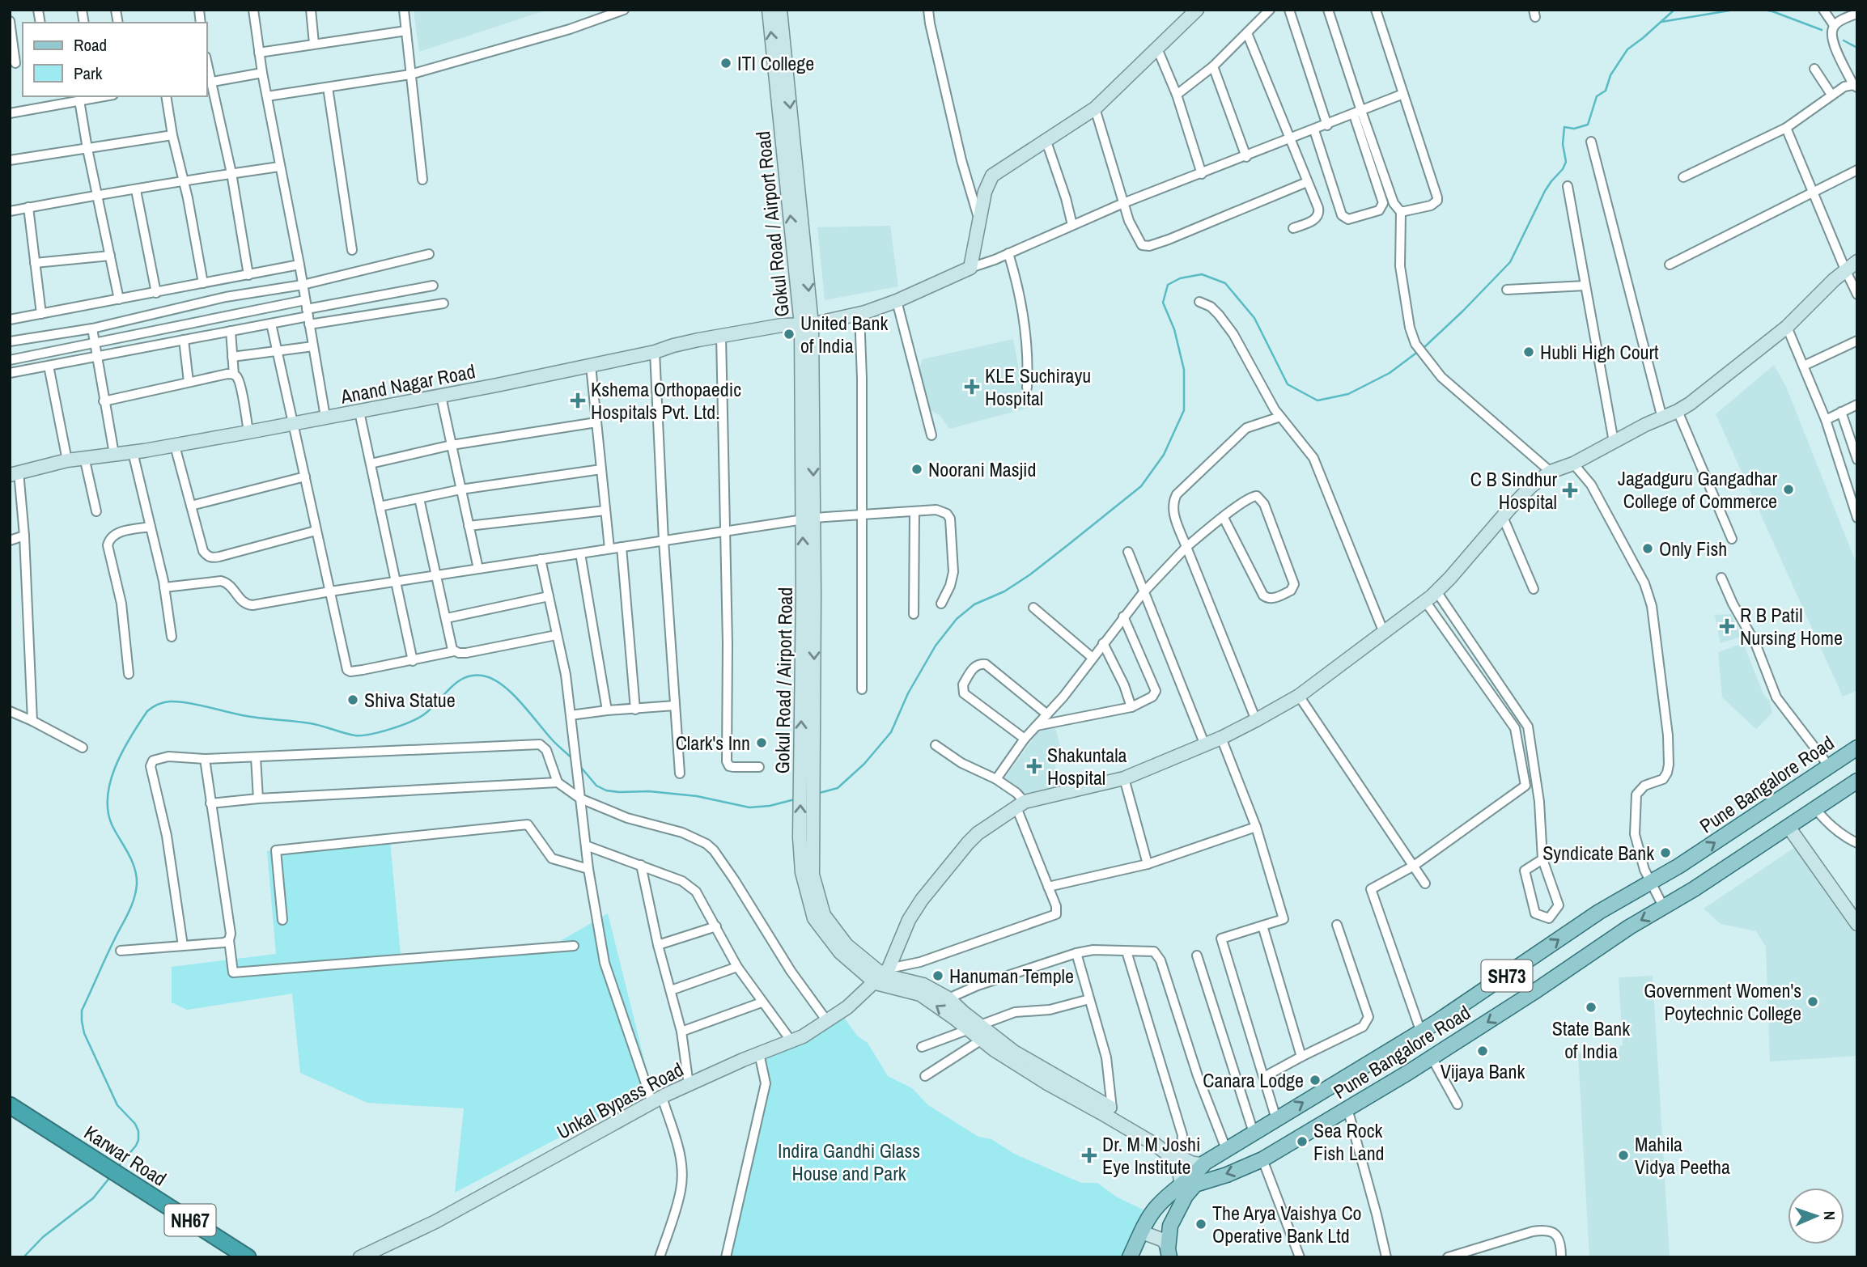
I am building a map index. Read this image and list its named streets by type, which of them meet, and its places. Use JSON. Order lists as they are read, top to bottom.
{
  "streets": {
    "highway": ["Karwar Road", "NH67"],
    "main road": [
      "Gokul Road / Airport Road",
      "Anand Nagar Road",
      "Pune Bangalore Road",
      "SH73",
      "Unkal Bypass Road"
    ]
  },
  "crossings": [
    ["Gokul Road / Airport Road", "Anand Nagar Road"],
    ["Gokul Road / Airport Road", "Pune Bangalore Road"],
    ["Gokul Road / Airport Road", "Unkal Bypass Road"],
    ["Pune Bangalore Road", "SH73"]
  ],
  "parks": ["Indira Gandhi Glass House and Park"],
  "places": {
    "other": [
      "ITI College",
      "United Bank of India",
      "Hubli High Court",
      "Noorani Masjid",
      "Jagadguru Gangadhar College of Commerce",
      "Only Fish",
      "Shiva Statue",
      "Clark's Inn",
      "Syndicate Bank",
      "Hanuman Temple",
      "Government Women's Poytechnic College",
      "State Bank of India",
      "Vijaya Bank",
      "Canara Lodge",
      "Sea Rock Fish Land",
      "Mahila Vidya Peetha",
      "The Arya Vaishya Co Operative Bank Ltd"
    ],
    "health": [
      "KLE Suchirayu Hospital",
      "Kshema Orthopaedic Hospitals Pvt. Ltd.",
      "C B Sindhur Hospital",
      "R B Patil Nursing Home",
      "Shakuntala Hospital",
      "Dr. M M Joshi Eye Institute"
    ]
  },
  "legend": ["Road", "Park"],
  "north": "right"
}
